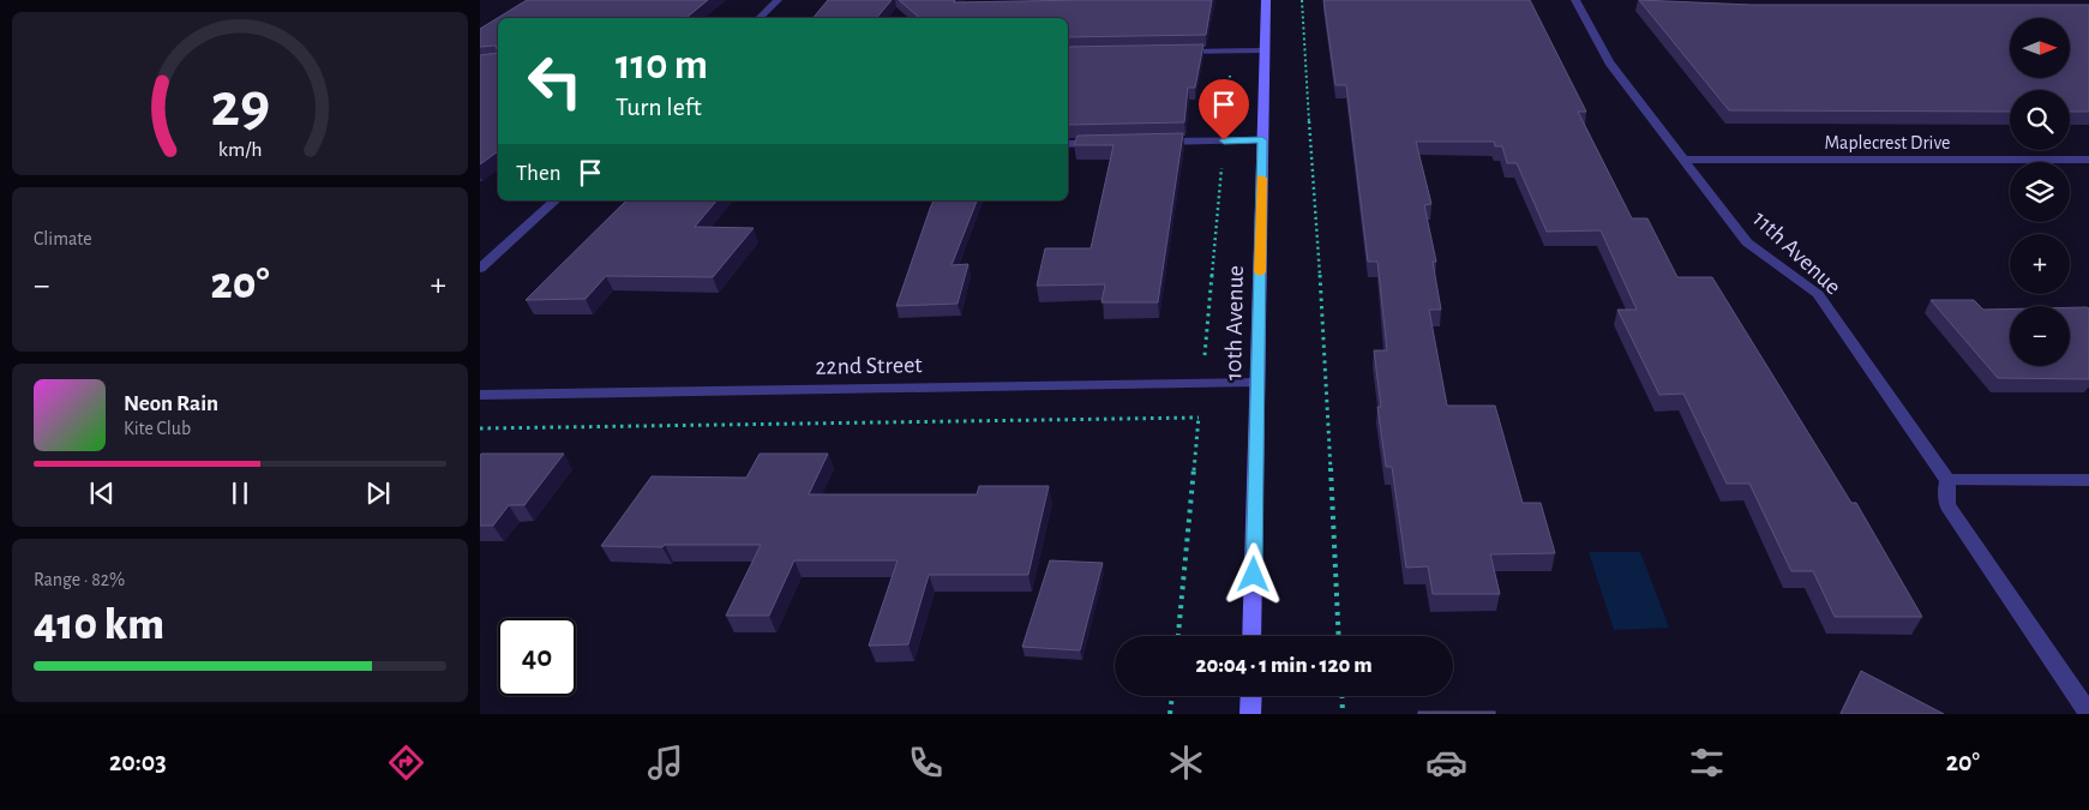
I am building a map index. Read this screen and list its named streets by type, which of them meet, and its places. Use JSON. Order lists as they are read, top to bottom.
{
  "streets": {
    "street": [
      "Maplecrest Drive",
      "11th Avenue",
      "10th Avenue",
      "22nd Street"
    ]
  },
  "crossings": [
    ["Maplecrest Drive", "11th Avenue"],
    ["10th Avenue", "22nd Street"]
  ],
  "north": "right",
  "page": {
    "map_buttons": ["+", "−"],
    "turn": ["110 m", "Turn left"],
    "then": "Then",
    "tile": [
      "Climate",
      ["Range · 82%", "410 km"]
    ],
    "heat": ["−", "20°", "+"],
    "song": ["Neon Rain", "Kite Club"],
    "limit": "40",
    "trip": "20:04 · 1 min · 120 m",
    "tabs": ["20:03", "20°"],
    "gauge": ["29", "km/h"]
  }
}
